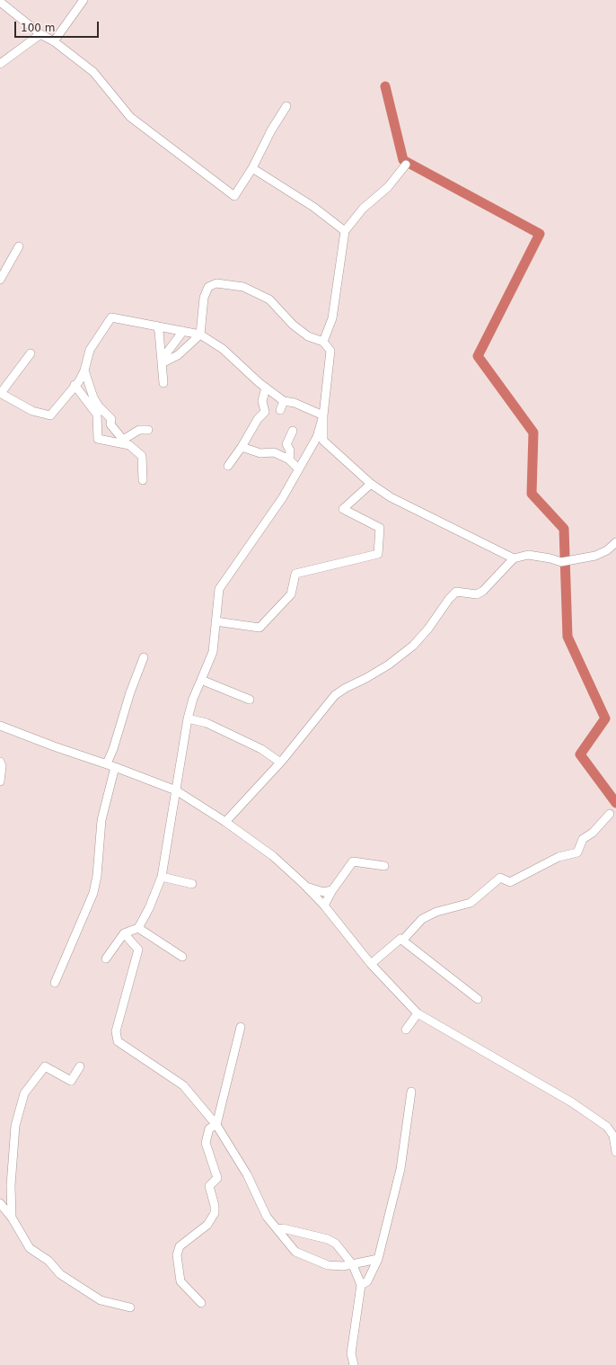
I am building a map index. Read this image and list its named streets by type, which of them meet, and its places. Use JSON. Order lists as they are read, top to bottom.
{
  "scale_bar": "100 m"
}
